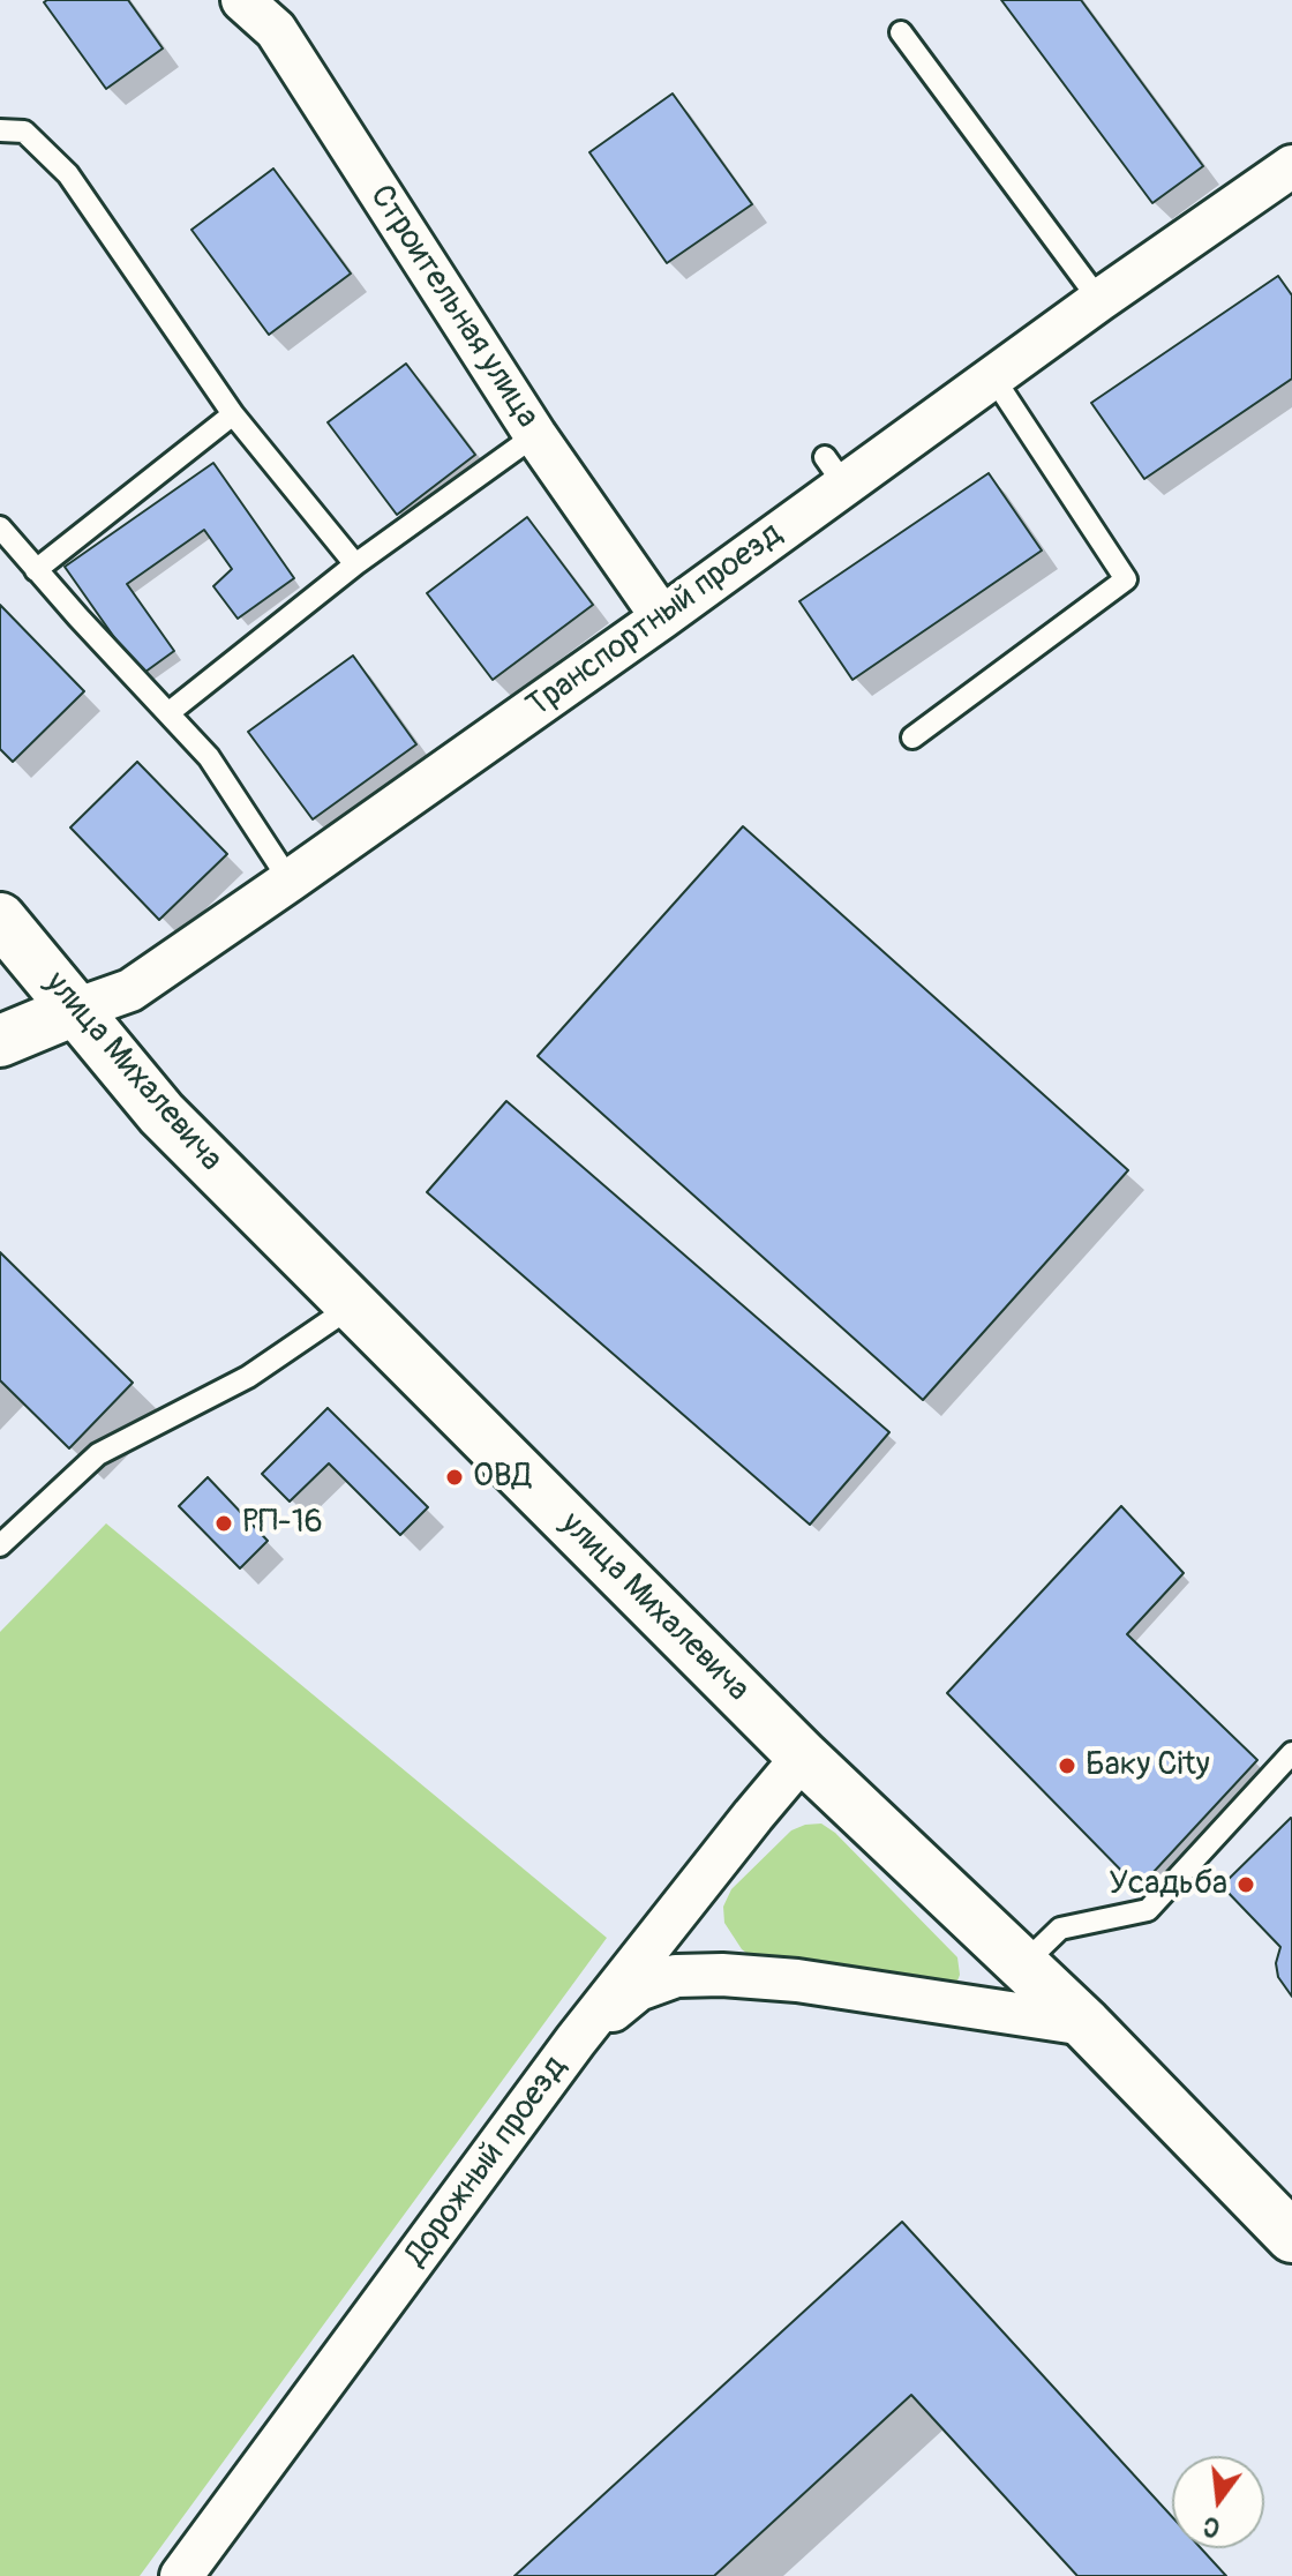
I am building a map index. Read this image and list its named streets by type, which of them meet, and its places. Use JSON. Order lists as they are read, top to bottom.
{
  "streets": {
    "main road": ["Транспортный проезд", "улица Михалевича"],
    "street": ["Строительная улица", "Дорожный проезд"]
  },
  "crossings": [
    ["Строительная улица", "Транспортный проезд"],
    ["Транспортный проезд", "улица Михалевича"],
    ["улица Михалевича", "Дорожный проезд"]
  ],
  "places": [
    "ОВД",
    "РП-16",
    "Баку City",
    "Усадьба"
  ],
  "north": "bottom"
}
